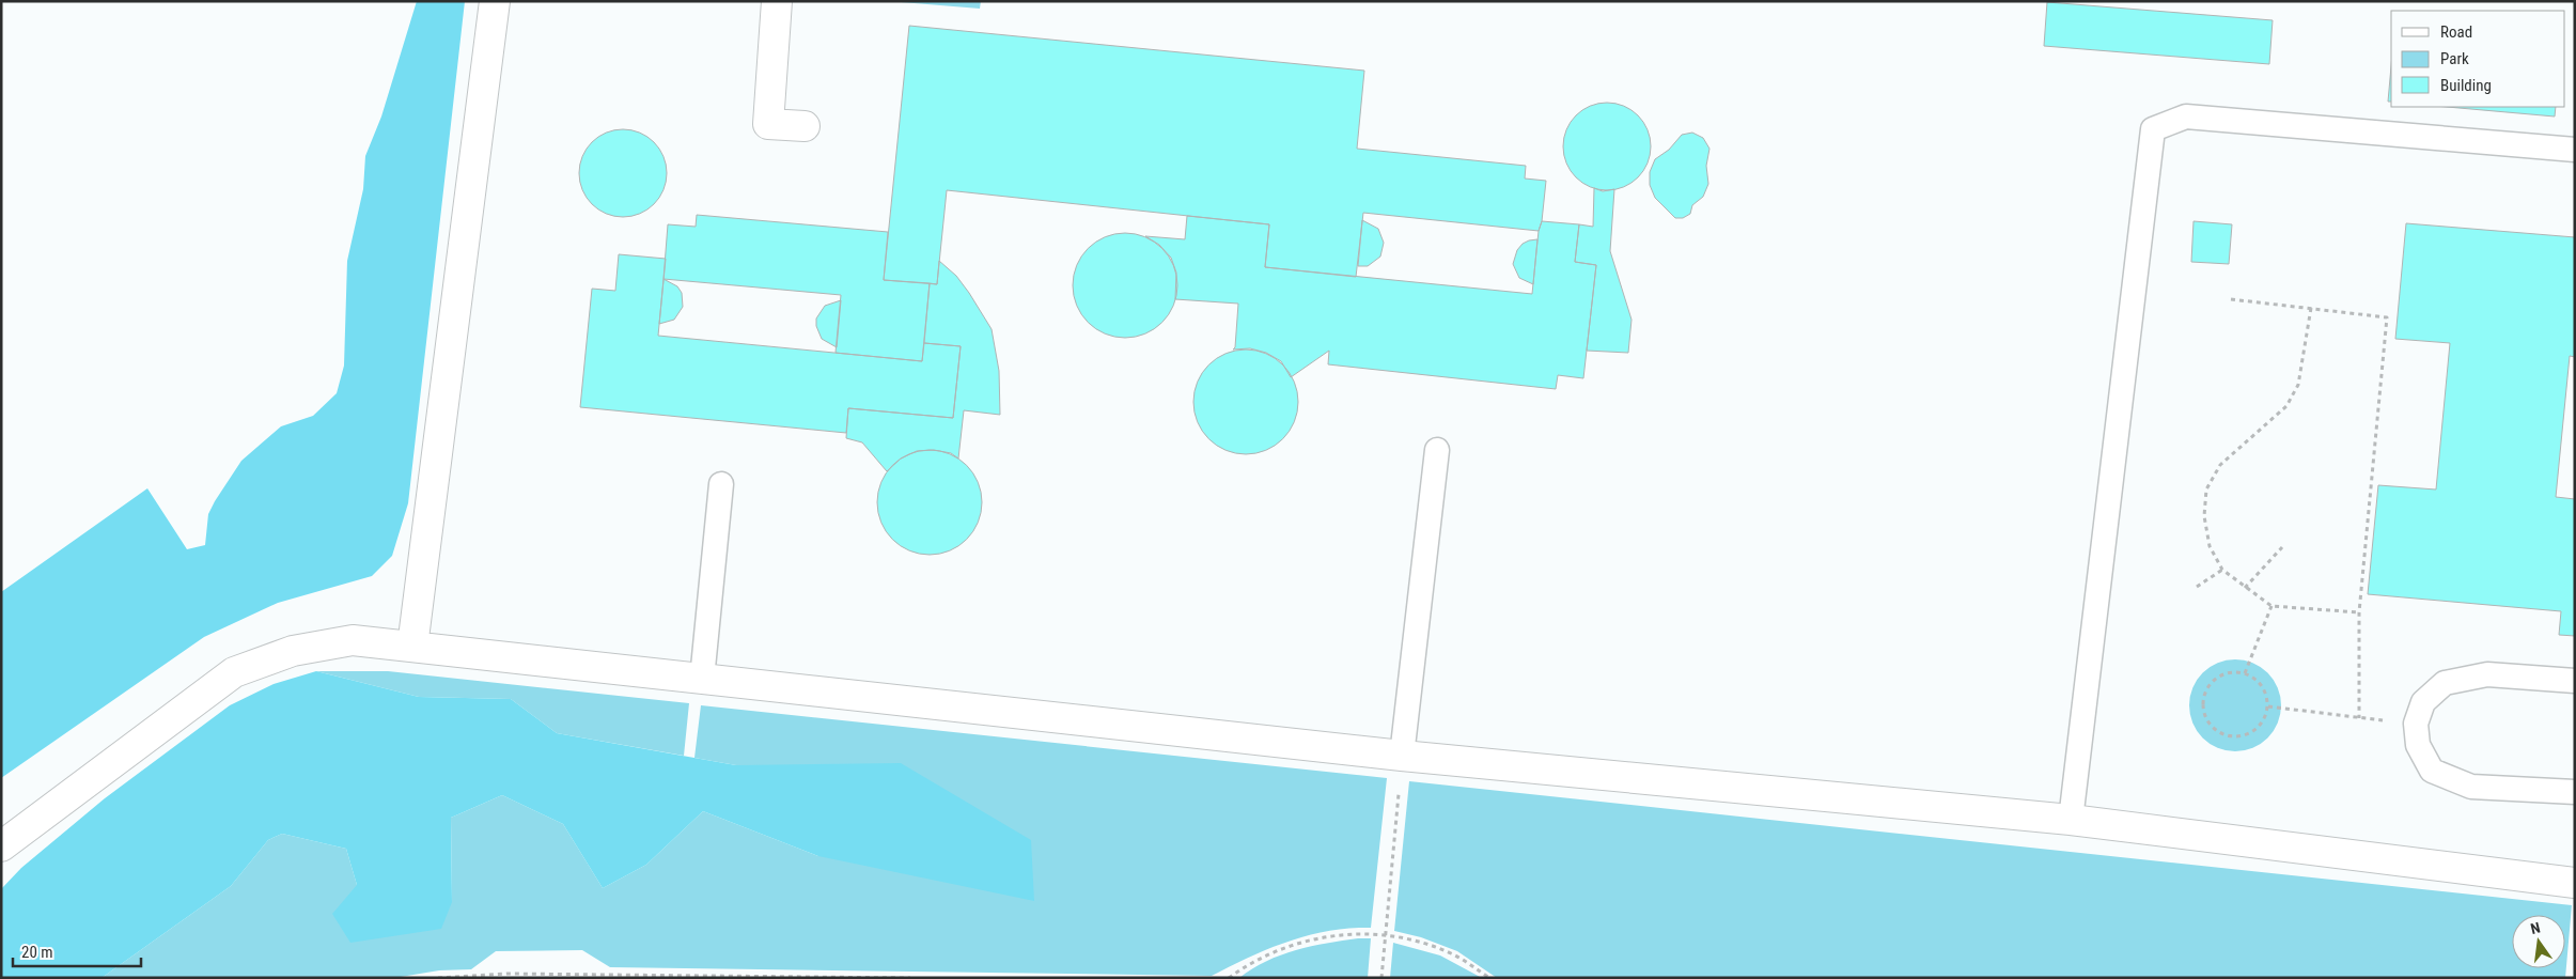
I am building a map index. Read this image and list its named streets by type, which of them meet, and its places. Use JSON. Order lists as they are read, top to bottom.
{
  "legend": ["Road", "Park", "Building"],
  "scale_bar": "20 m",
  "north": "top"
}
